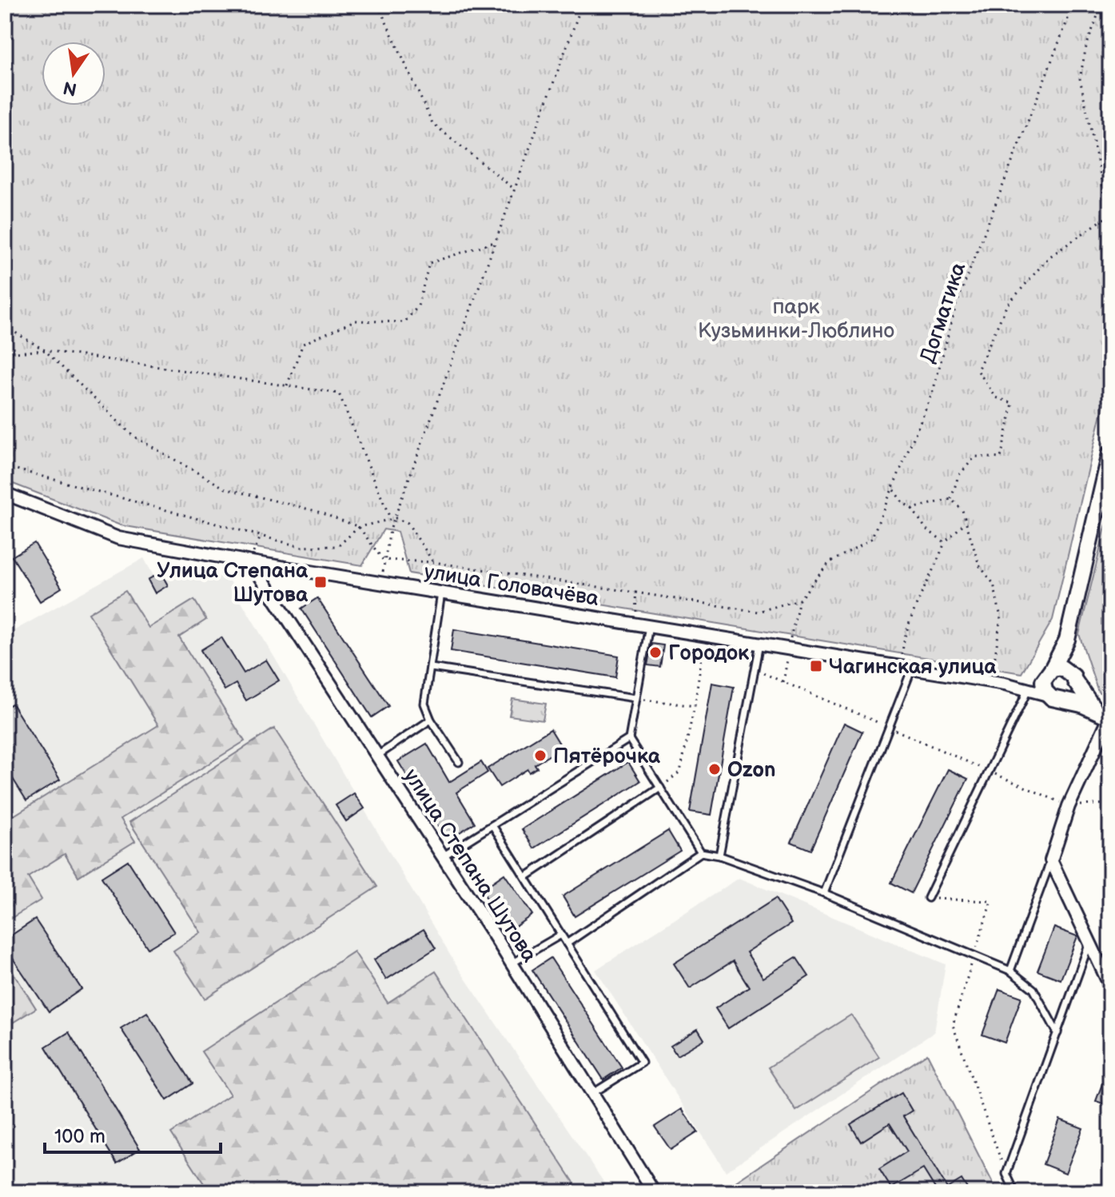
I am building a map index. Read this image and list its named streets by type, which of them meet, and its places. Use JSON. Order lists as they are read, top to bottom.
{
  "streets": {
    "street": ["улица Головачёва", "улица Степана Шутова"],
    "path": ["Догматика"]
  },
  "crossings": [
    ["улица Головачёва", "улица Степана Шутова"]
  ],
  "parks": ["парк Кузьминки-Люблино"],
  "places": {
    "transit": ["Улица Степана Шутова", "Чагинская улица"],
    "other": ["Городок", "Пятёрочка", "Ozon"]
  },
  "scale_bar": "100 m",
  "north": "bottom"
}
